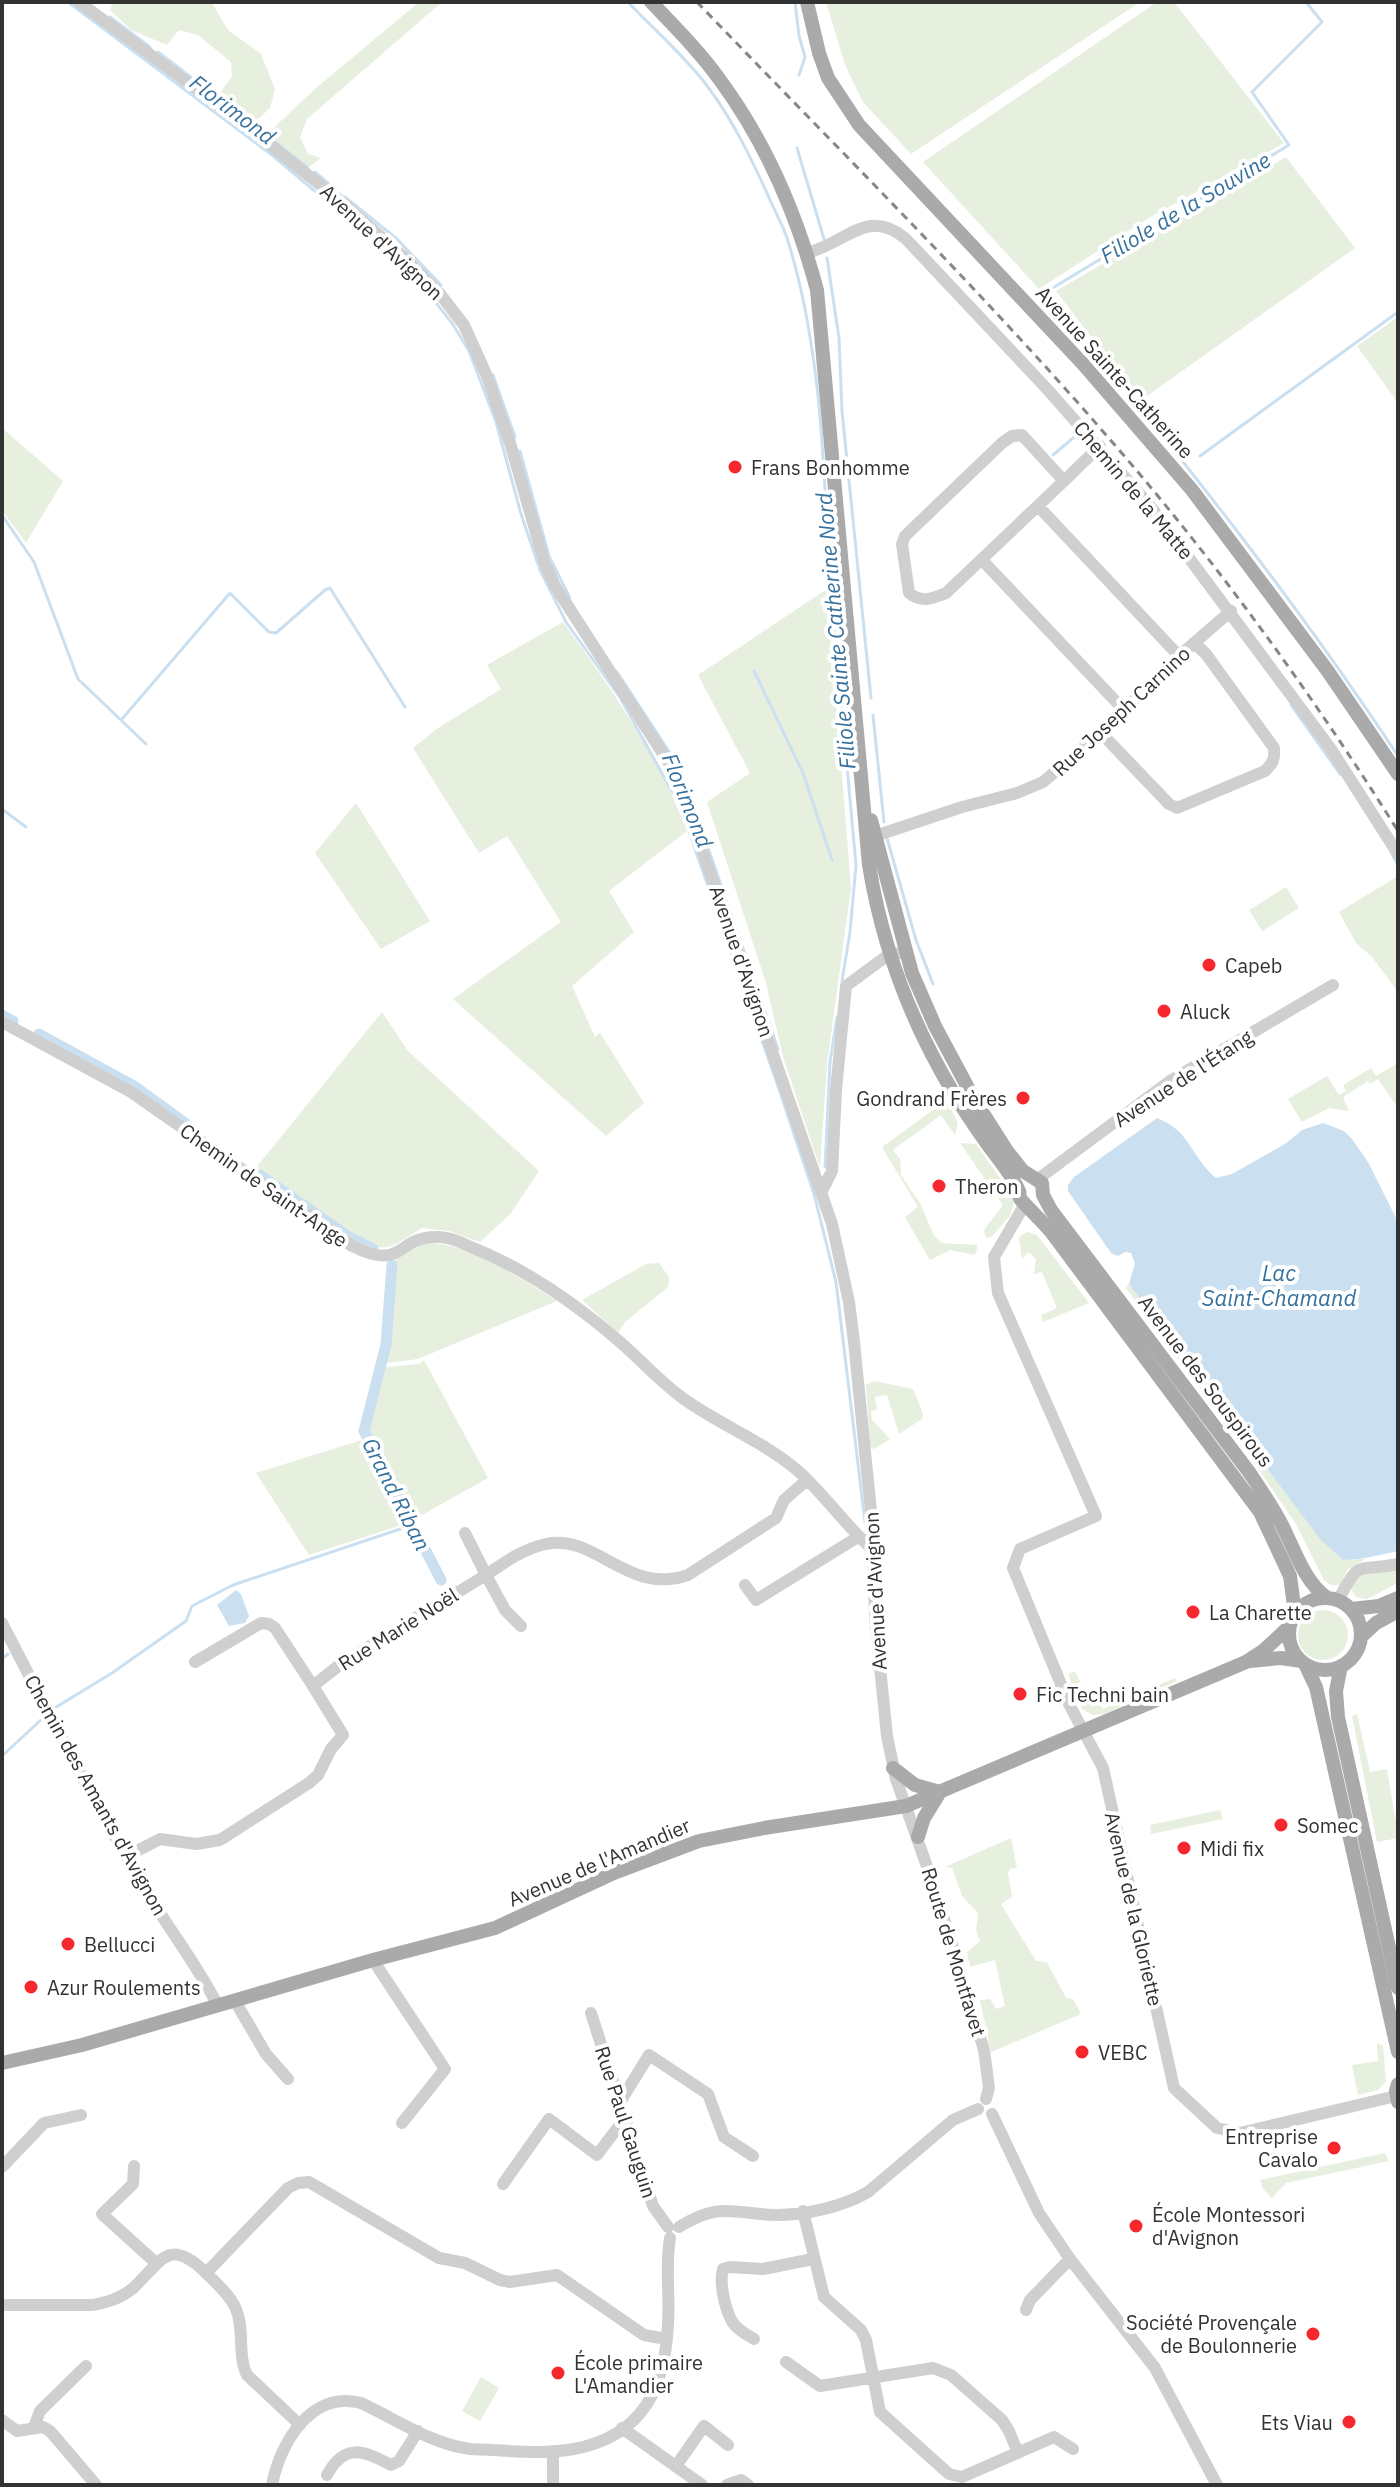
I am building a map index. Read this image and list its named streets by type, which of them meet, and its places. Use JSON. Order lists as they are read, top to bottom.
{
  "streets": {
    "main road": ["Avenue Sainte-Catherine", "Avenue des Souspirous", "Avenue de l'Amandier"],
    "street": [
      "Avenue d'Avignon",
      "Chemin de la Matte",
      "Rue Joseph Carnino",
      "Avenue de l'Étang",
      "Chemin de Saint-Ange",
      "Rue Marie Noël",
      "Chemin des Amants d'Avignon",
      "Avenue de la Gloriette",
      "Route de Montfavet",
      "Rue Paul Gauguin"
    ]
  },
  "crossings": [
    ["Avenue d'Avignon", "Chemin de Saint-Ange"],
    ["Avenue d'Avignon", "Avenue de l'Amandier"],
    ["Avenue d'Avignon", "Route de Montfavet"],
    ["Chemin de la Matte", "Rue Joseph Carnino"],
    ["Chemin de la Matte", "Avenue des Souspirous"],
    ["Rue Joseph Carnino", "Avenue des Souspirous"],
    ["Avenue de l'Étang", "Avenue des Souspirous"],
    ["Avenue de l'Étang", "Avenue de la Gloriette"],
    ["Chemin de Saint-Ange", "Rue Marie Noël"],
    ["Avenue des Souspirous", "Avenue de l'Amandier"],
    ["Avenue des Souspirous", "Avenue de la Gloriette"],
    ["Chemin des Amants d'Avignon", "Avenue de l'Amandier"],
    ["Avenue de l'Amandier", "Avenue de la Gloriette"],
    ["Avenue de l'Amandier", "Route de Montfavet"]
  ],
  "water": [
    "Florimond",
    "Filiole de la Souvine",
    "Filiole Sainte Catherine Nord",
    "Lac Saint-Chamand",
    "Grand Riban"
  ],
  "places": [
    "Frans Bonhomme",
    "Capeb",
    "Aluck",
    "Gondrand Frères",
    "Theron",
    "La Charette",
    "Fic Techni bain",
    "Somec",
    "Midi fix",
    "Bellucci",
    "Azur Roulements",
    "VEBC",
    "Entreprise Cavalo",
    "École Montessori d'Avignon",
    "Société Provençale de Boulonnerie",
    "École primaire L'Amandier",
    "Ets Viau"
  ]
}
